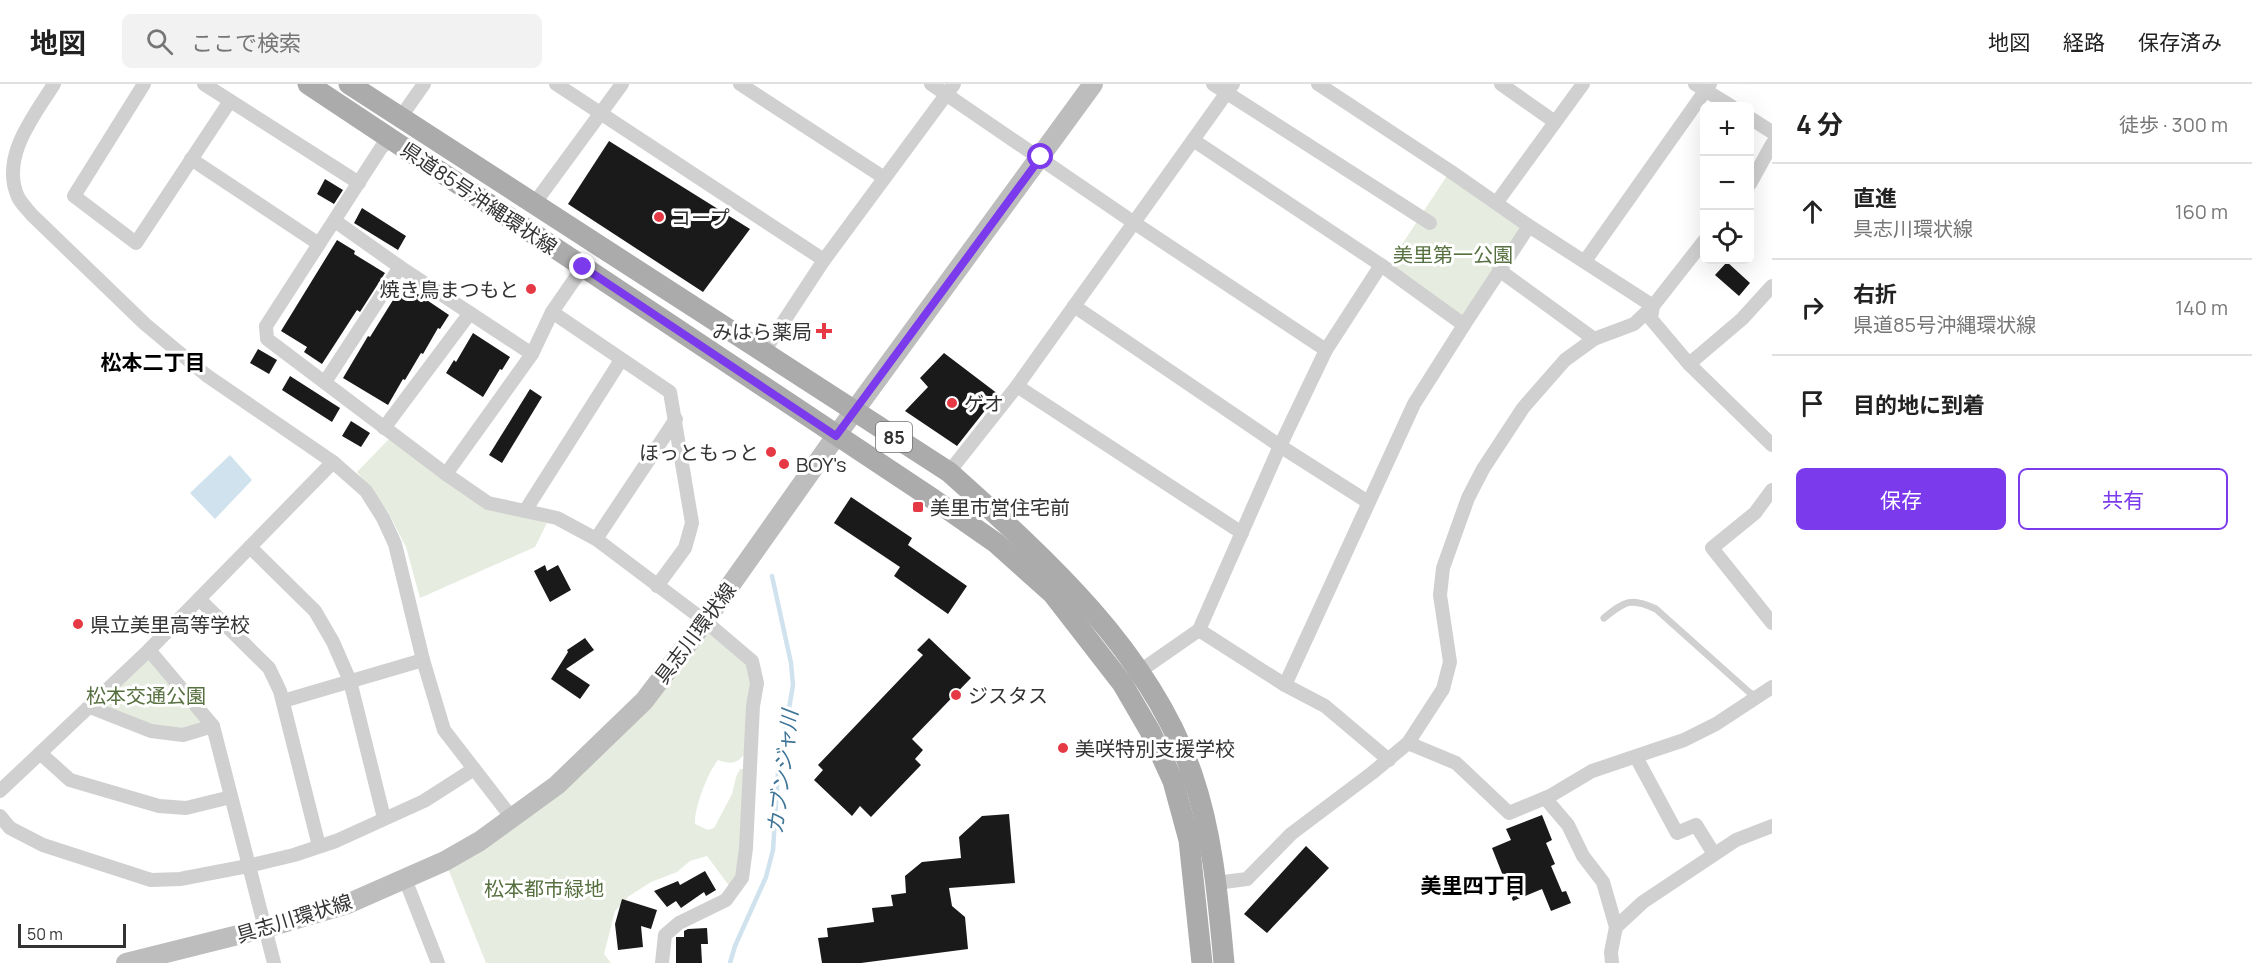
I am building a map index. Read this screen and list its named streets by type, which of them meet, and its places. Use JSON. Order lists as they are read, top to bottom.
{
  "streets": {
    "main road": ["県道85号沖縄環状線", "85", "具志川環状線"]
  },
  "crossings": [
    ["県道85号沖縄環状線", "具志川環状線"]
  ],
  "districts": ["松本二丁目", "美里四丁目"],
  "water": ["カブンジャ川"],
  "parks": ["美里第一公園", "松本交通公園", "松本都市緑地"],
  "places": {
    "other": [
      "コープ",
      "焼き鳥まつもと",
      "ゲオ",
      "ほっともっと",
      "BOY's",
      "県立美里高等学校",
      "ジスタス",
      "美咲特別支援学校"
    ],
    "health": ["みはら薬局"],
    "transit": ["美里市営住宅前"]
  },
  "scale_bar": "50 m",
  "page": {
    "header": "地図",
    "search": "ここで検索",
    "nav": ["地図", "経路", "保存済み"],
    "heading": ["4 分", "徒歩 · 300 m"],
    "map_buttons": ["+", "−"],
    "list": [
      ["直進", "具志川環状線", "160 m"],
      ["右折", "県道85号沖縄環状線", "140 m"],
      "目的地に到着"
    ],
    "buttons": ["保存", "共有"],
    "scale": "50 m"
  }
}
